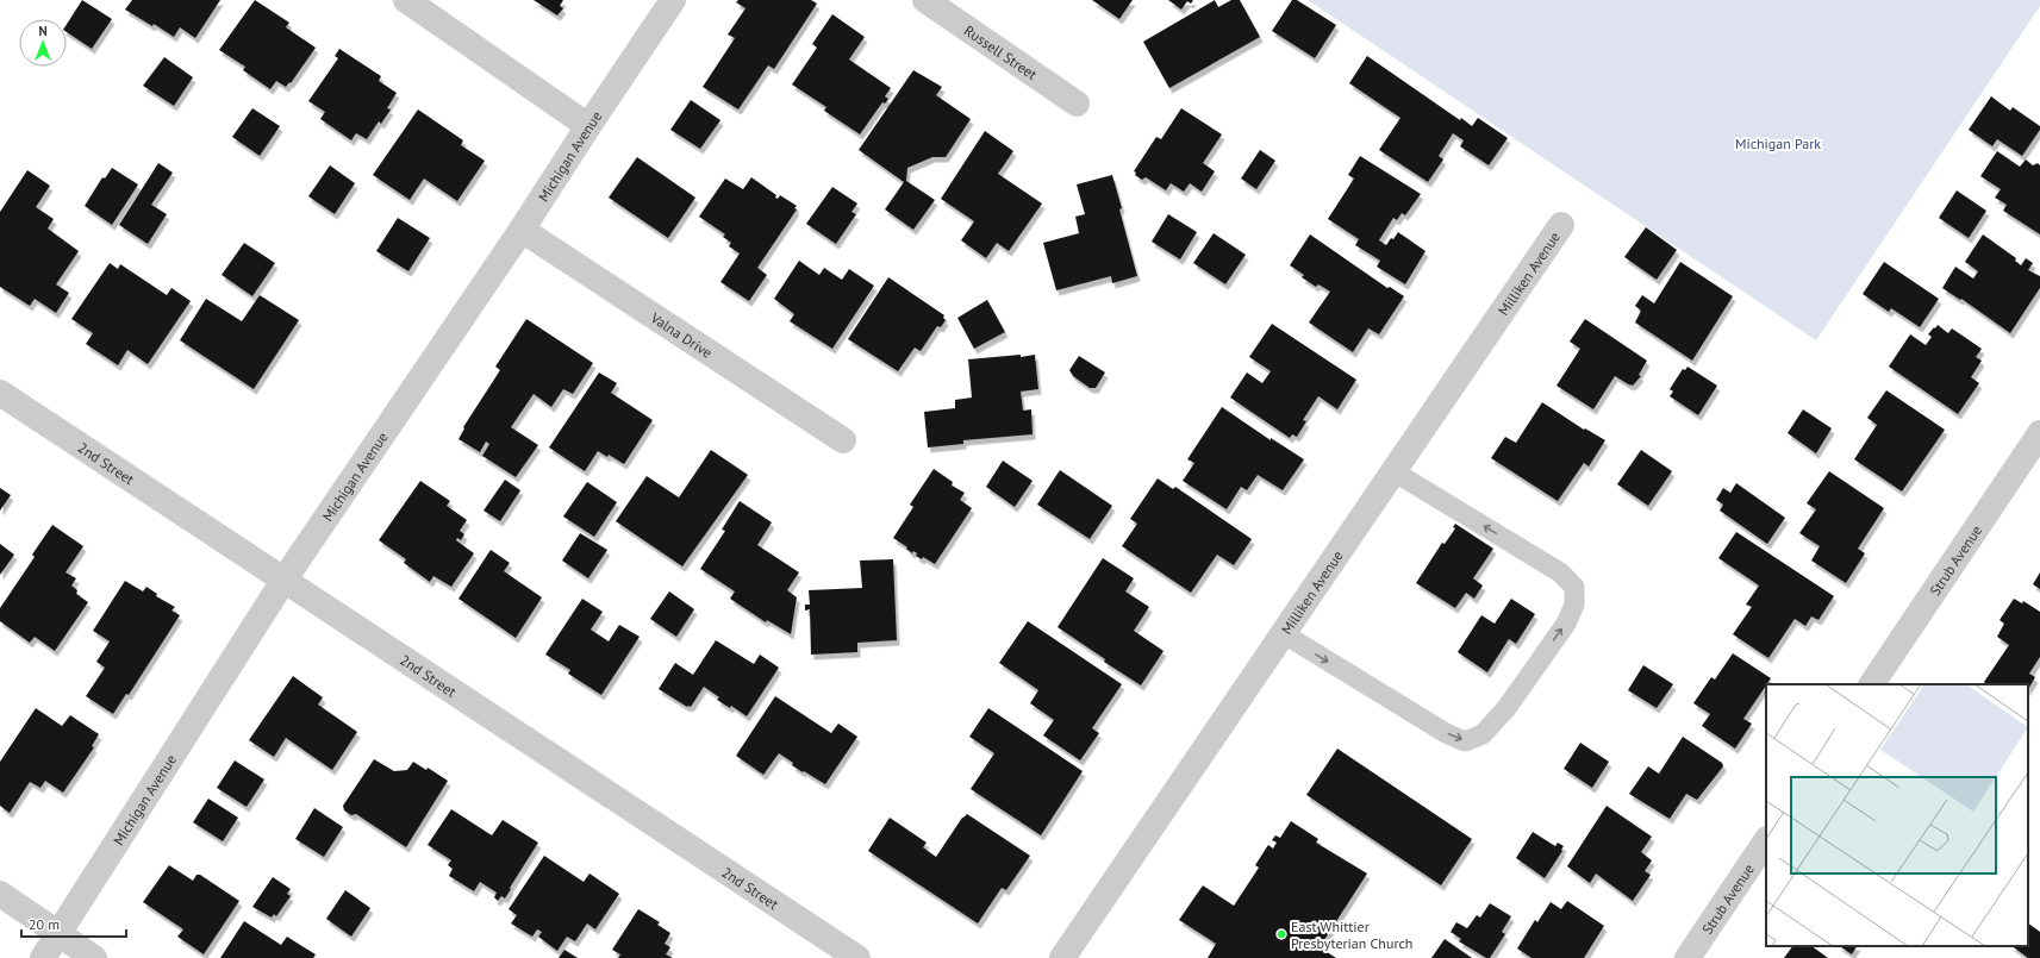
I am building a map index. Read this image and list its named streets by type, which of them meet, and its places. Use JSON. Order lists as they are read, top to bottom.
{
  "streets": {
    "street": [
      "Russell Street",
      "Michigan Avenue",
      "Milliken Avenue",
      "Valna Drive",
      "2nd Street",
      "Strub Avenue"
    ]
  },
  "crossings": [
    ["Michigan Avenue", "Valna Drive"],
    ["Michigan Avenue", "2nd Street"]
  ],
  "parks": ["Michigan Park"],
  "places": ["East Whittier Presbyterian Church"],
  "scale_bar": "20 m",
  "north": "top"
}
